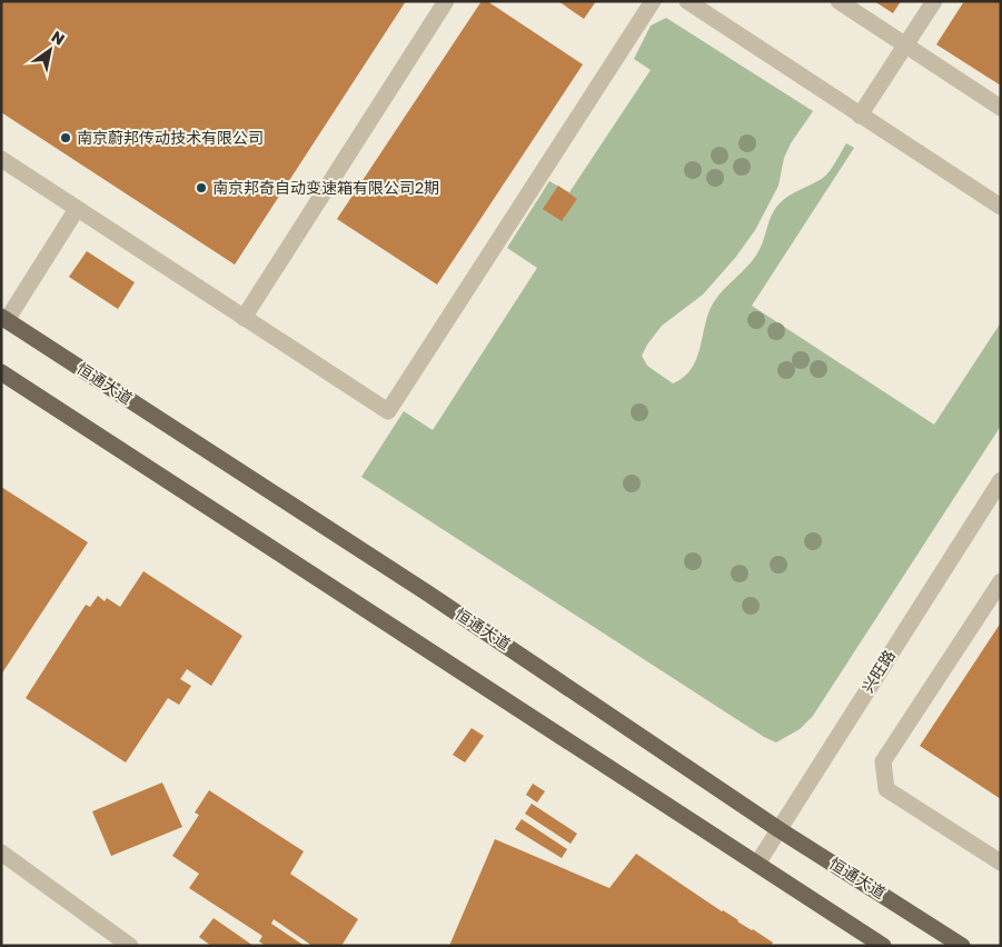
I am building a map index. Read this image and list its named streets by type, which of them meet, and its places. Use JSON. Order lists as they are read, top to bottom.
{
  "streets": {
    "main road": ["恒通大道"],
    "street": ["兴旺路"]
  },
  "crossings": [
    ["恒通大道", "兴旺路"]
  ],
  "places": ["南京蔚邦传动技术有限公司", "南京邦奇自动变速箱有限公司2期"],
  "north": "top right"
}
